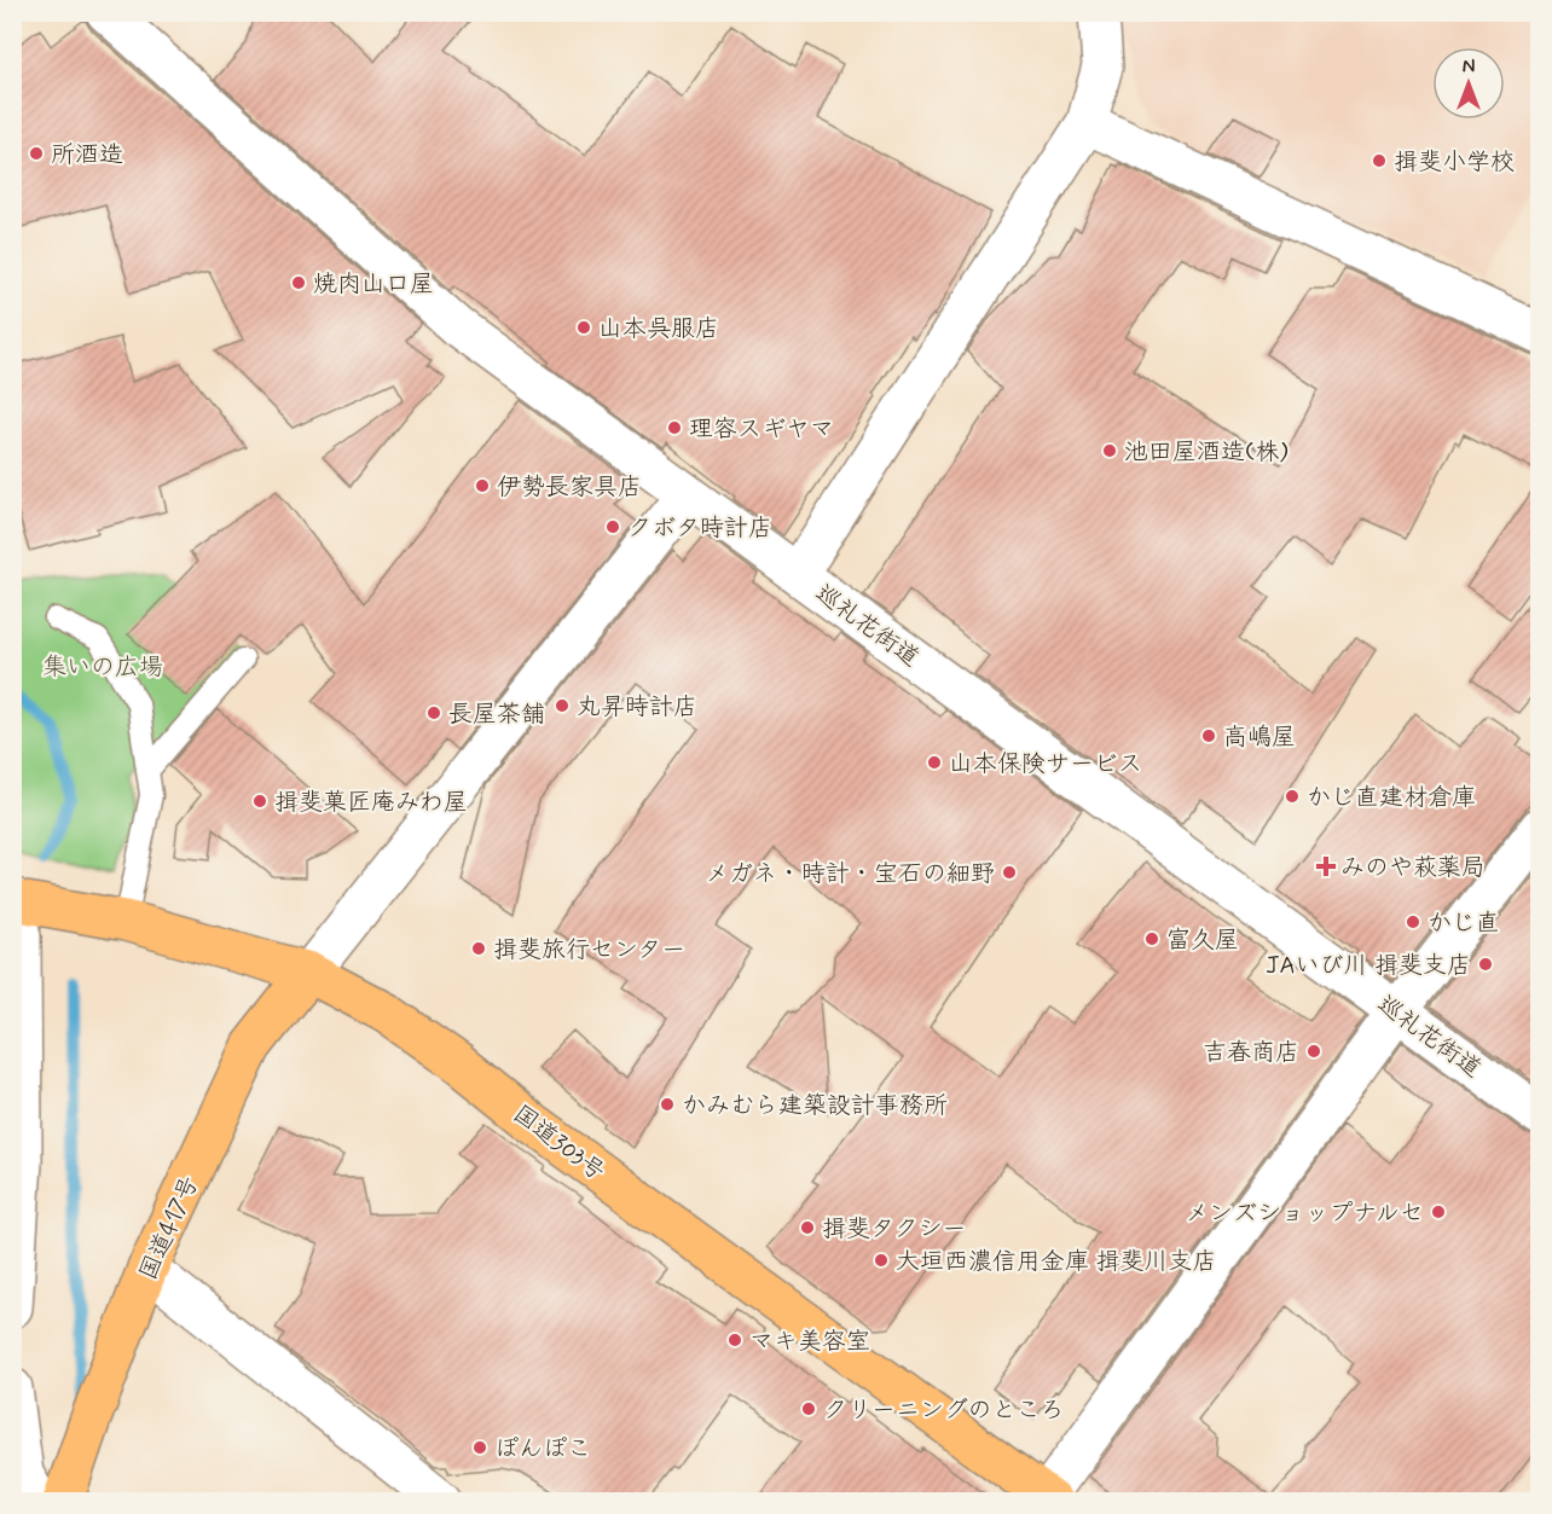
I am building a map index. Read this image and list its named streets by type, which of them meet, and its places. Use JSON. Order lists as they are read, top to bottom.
{
  "streets": {
    "highway": ["国道303号", "国道417号"],
    "street": ["巡礼花街道"]
  },
  "crossings": [
    ["国道303号", "国道417号"]
  ],
  "parks": ["集いの広場"],
  "places": {
    "other": [
      "所酒造",
      "揖斐小学校",
      "焼肉山口屋",
      "山本呉服店",
      "理容スギヤマ",
      "池田屋酒造(株)",
      "伊勢長家具店",
      "クボタ時計店",
      "丸昇時計店",
      "長屋茶舗",
      "高嶋屋",
      "山本保険サービス",
      "かじ直建材倉庫",
      "揖斐菓匠庵みわ屋",
      "メガネ・時計・宝石の細野",
      "かじ直",
      "富久屋",
      "揖斐旅行センター",
      "JAいび川 揖斐支店",
      "吉春商店",
      "かみむら建築設計事務所",
      "メンズショップナルセ",
      "揖斐タクシー",
      "大垣西濃信用金庫 揖斐川支店",
      "マキ美容室",
      "クリーニングのところ",
      "ぽんぽこ"
    ],
    "health": ["みのや萩薬局"]
  },
  "north": "top"
}
